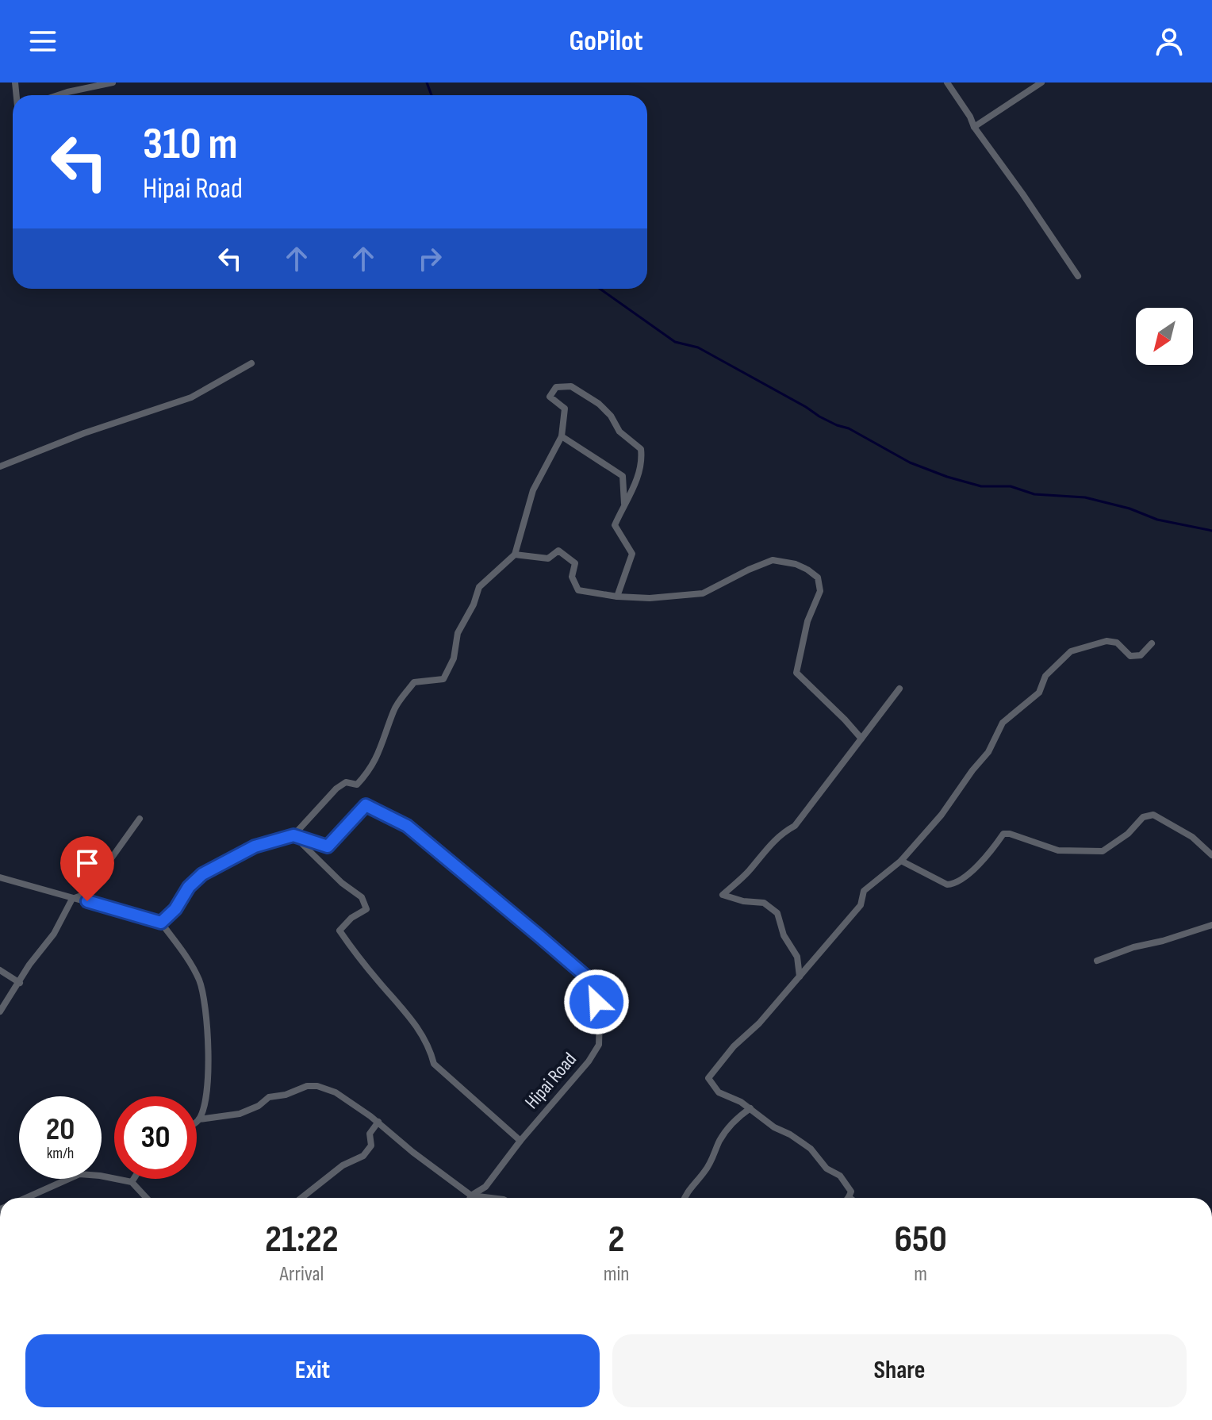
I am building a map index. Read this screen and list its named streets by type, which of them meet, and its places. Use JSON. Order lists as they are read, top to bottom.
{
  "streets": {
    "street": ["Hipai Road"]
  },
  "north": "bottom left",
  "page": {
    "header": "GoPilot",
    "turn": ["310 m", "Hipai Road"],
    "speed": "20 km/h",
    "limit": "30",
    "eta": [
      "21:22",
      "Arrival",
      "2",
      "min",
      "650",
      "m"
    ],
    "buttons": ["Exit", "Share"]
  }
}
